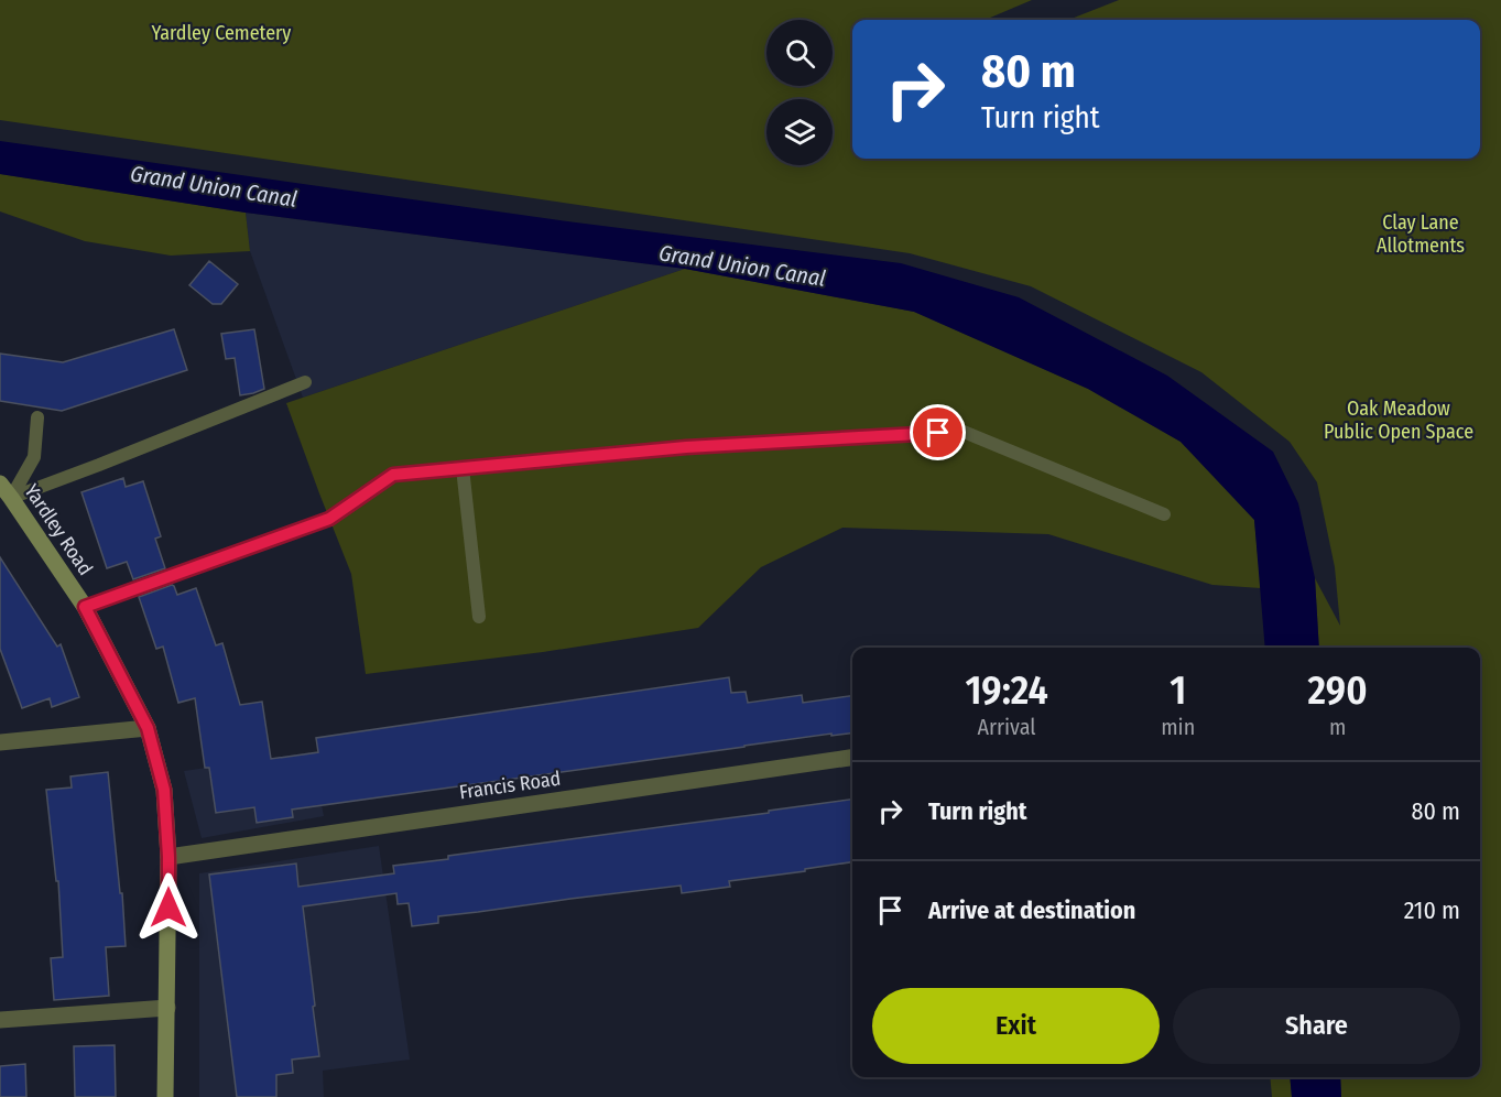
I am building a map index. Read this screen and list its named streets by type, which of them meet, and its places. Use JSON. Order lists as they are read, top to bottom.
{
  "streets": {
    "main road": ["Yardley Road"],
    "street": ["Francis Road"]
  },
  "crossings": [
    ["Yardley Road", "Francis Road"]
  ],
  "water": ["Grand Union Canal"],
  "parks": ["Yardley Cemetery", "Clay Lane Allotments", "Oak Meadow Public Open Space"],
  "page": {
    "turn": ["80 m", "Turn right"],
    "eta": [
      "19:24",
      "Arrival",
      "1",
      "min",
      "290",
      "m"
    ],
    "list": [
      {
        "name": "Turn right",
        "value": "80 m"
      },
      {
        "name": "Arrive at destination",
        "value": "210 m"
      }
    ],
    "buttons": ["Exit", "Share"]
  }
}
